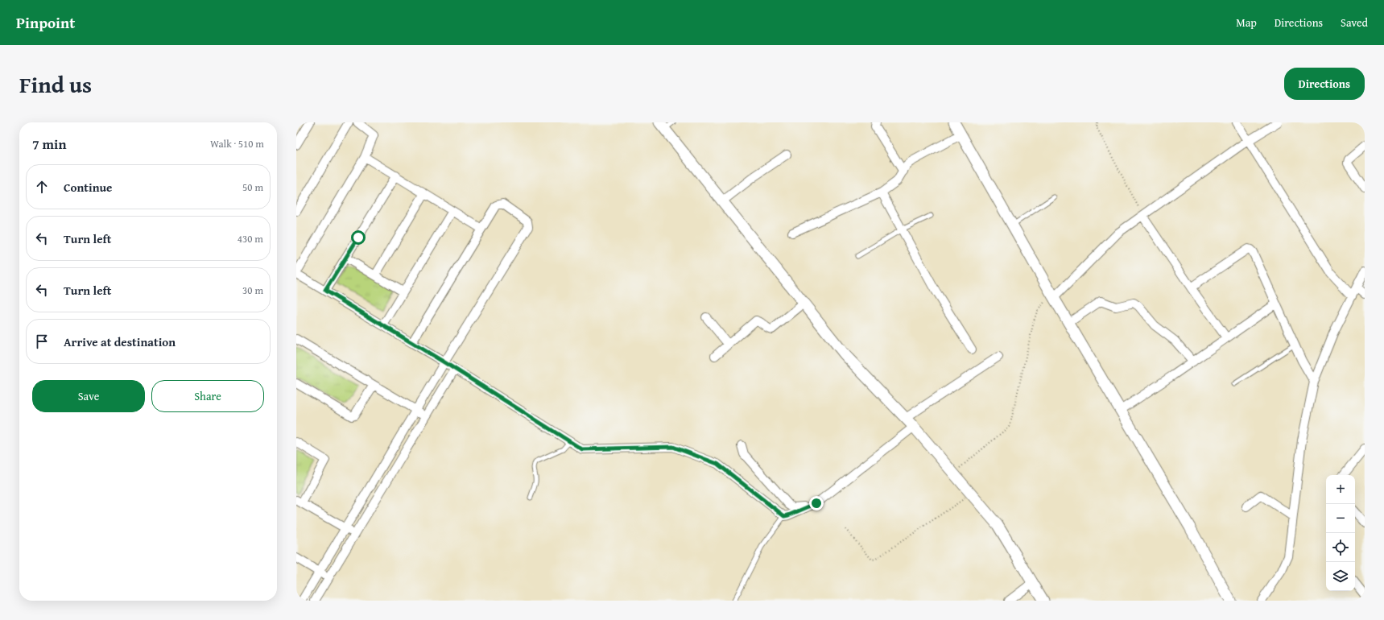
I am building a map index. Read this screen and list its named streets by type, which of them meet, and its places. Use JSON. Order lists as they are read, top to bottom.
{
  "page": {
    "header": "Pinpoint",
    "nav": ["Map", "Directions", "Saved"],
    "title": "Find us",
    "buttons": [
      "Directions",
      ["Save", "Share"]
    ],
    "heading": ["7 min", "Walk · 510 m"],
    "list": [
      ["Continue", "50 m"],
      ["Turn left", "430 m"],
      ["Turn left", "30 m"],
      "Arrive at destination"
    ],
    "map_buttons": ["+", "−"]
  }
}
